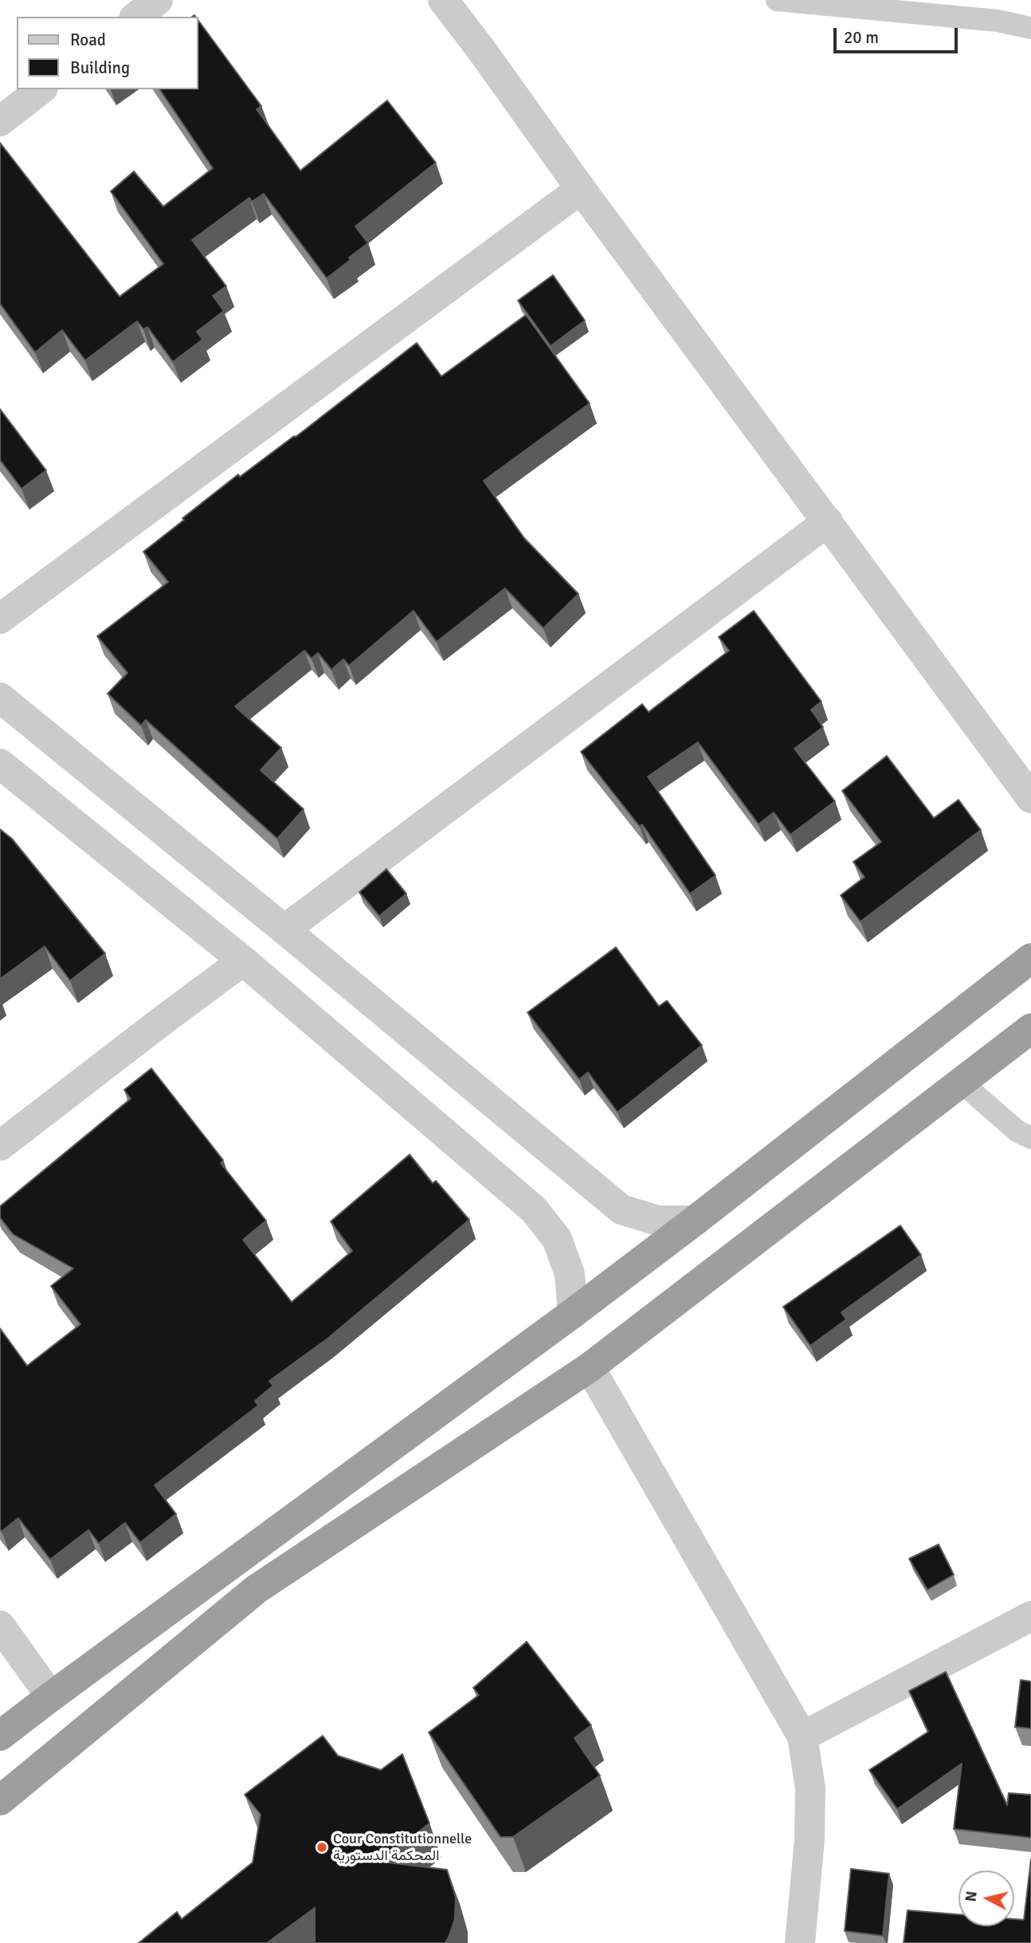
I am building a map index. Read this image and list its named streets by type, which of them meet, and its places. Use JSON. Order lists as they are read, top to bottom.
{
  "places": ["Cour Constitutionnelle المحكمة الدستورية"],
  "legend": ["Road", "Building"],
  "scale_bar": "20 m",
  "north": "left"
}
